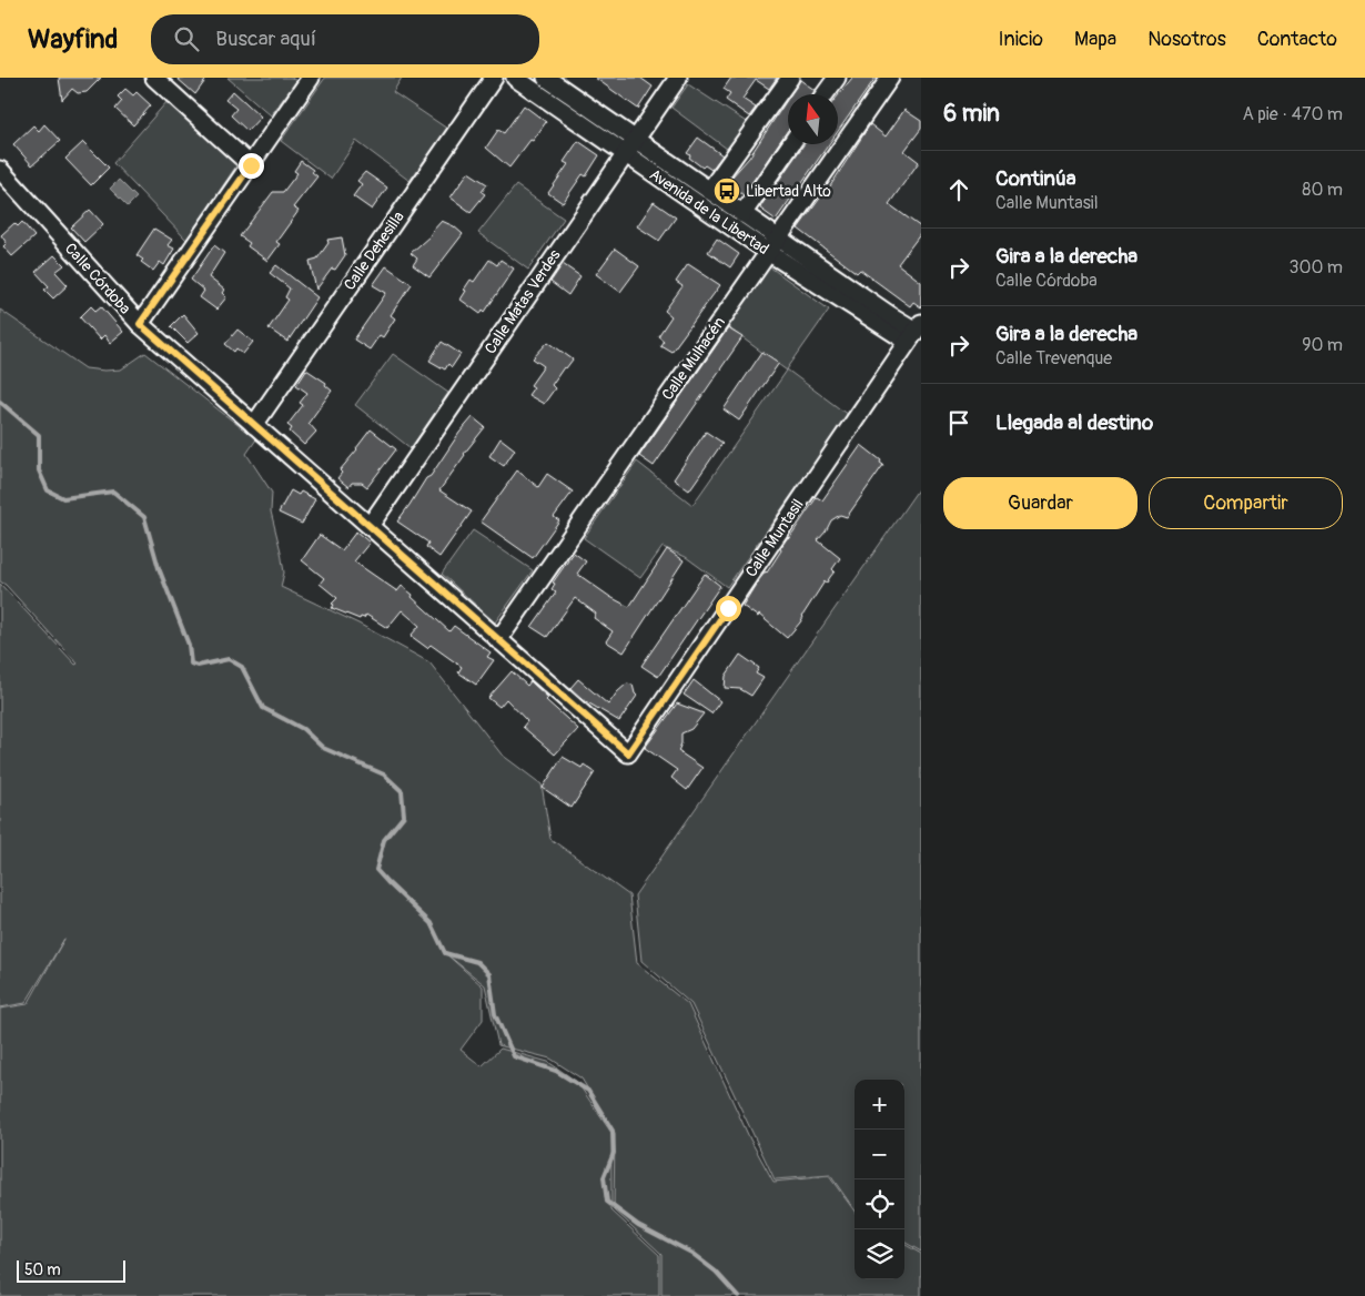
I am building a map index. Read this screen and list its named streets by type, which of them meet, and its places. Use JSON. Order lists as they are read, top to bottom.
{
  "streets": {
    "street": [
      "Avenida de la Libertad",
      "Calle Dehesilla",
      "Calle Córdoba",
      "Calle Matas Verdes",
      "Calle Mulhacén",
      "Calle Muntasil"
    ]
  },
  "crossings": [
    ["Avenida de la Libertad", "Calle Matas Verdes"],
    ["Avenida de la Libertad", "Calle Mulhacén"],
    ["Avenida de la Libertad", "Calle Muntasil"],
    ["Calle Dehesilla", "Calle Córdoba"],
    ["Calle Córdoba", "Calle Matas Verdes"],
    ["Calle Córdoba", "Calle Mulhacén"],
    ["Calle Córdoba", "Calle Muntasil"]
  ],
  "places": {
    "bus stop": ["Libertad Alto"]
  },
  "scale_bar": "50 m",
  "north": "top",
  "page": {
    "header": "Wayfind",
    "search": "Buscar aquí",
    "nav": [
      "Inicio",
      "Mapa",
      "Nosotros",
      "Contacto"
    ],
    "heading": ["6 min", "A pie · 470 m"],
    "list": [
      ["Continúa", "Calle Muntasil", "80 m"],
      ["Gira a la derecha", "Calle Córdoba", "300 m"],
      ["Gira a la derecha", "Calle Trevenque", "90 m"],
      "Llegada al destino"
    ],
    "buttons": ["Guardar", "Compartir"],
    "map_buttons": ["+", "−"],
    "scale": "50 m"
  }
}
